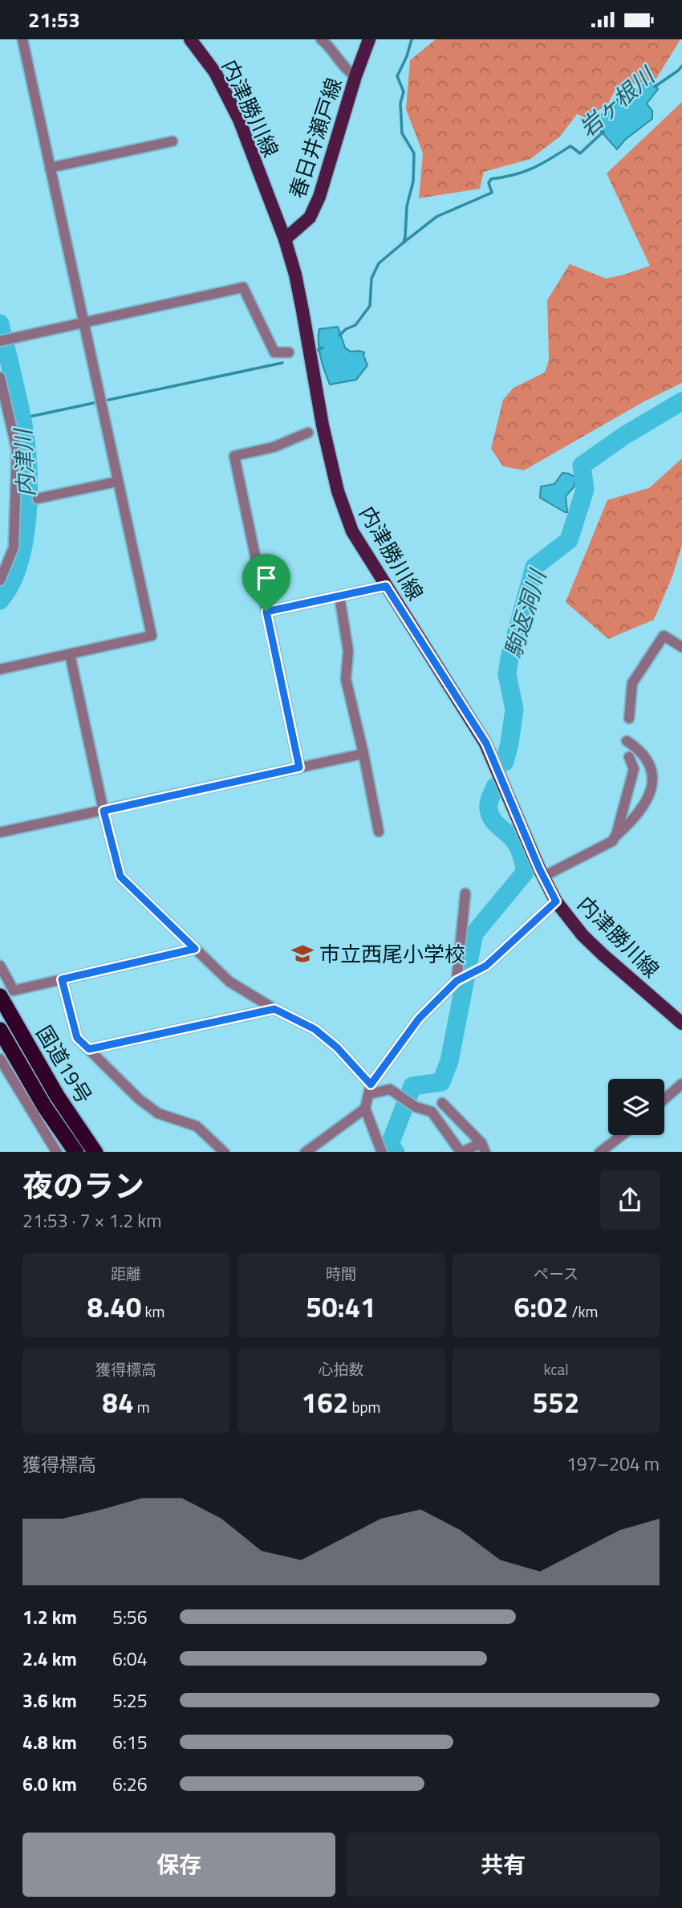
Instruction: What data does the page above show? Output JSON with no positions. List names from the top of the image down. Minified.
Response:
{"streets":{"highway":["国道19号"],"main road":["内津勝川線","春日井瀬戸線"]},"crossings":[["内津勝川線","春日井瀬戸線"]],"water":["岩ヶ根川","内津川","駒返洞川"],"places":{"school or university":["市立西尾小学校"]},"page":{"status":"21:53","heading":["夜のラン","21:53 · 7 × 1.2 km"],"stats":[["距離","8.40 km"],["時間","50:41"],["ペース","6:02 /km"],["獲得標高","84 m"],["心拍数","162 bpm"],["kcal","552"]],"chart":["獲得標高","197–204 m"],"list":[{"name":"1.2 km","note":"5:56"},{"name":"2.4 km","note":"6:04"},{"name":"3.6 km","note":"5:25"},{"name":"4.8 km","note":"6:15"},{"name":"6.0 km","note":"6:26"}],"buttons":["保存","共有"]}}
